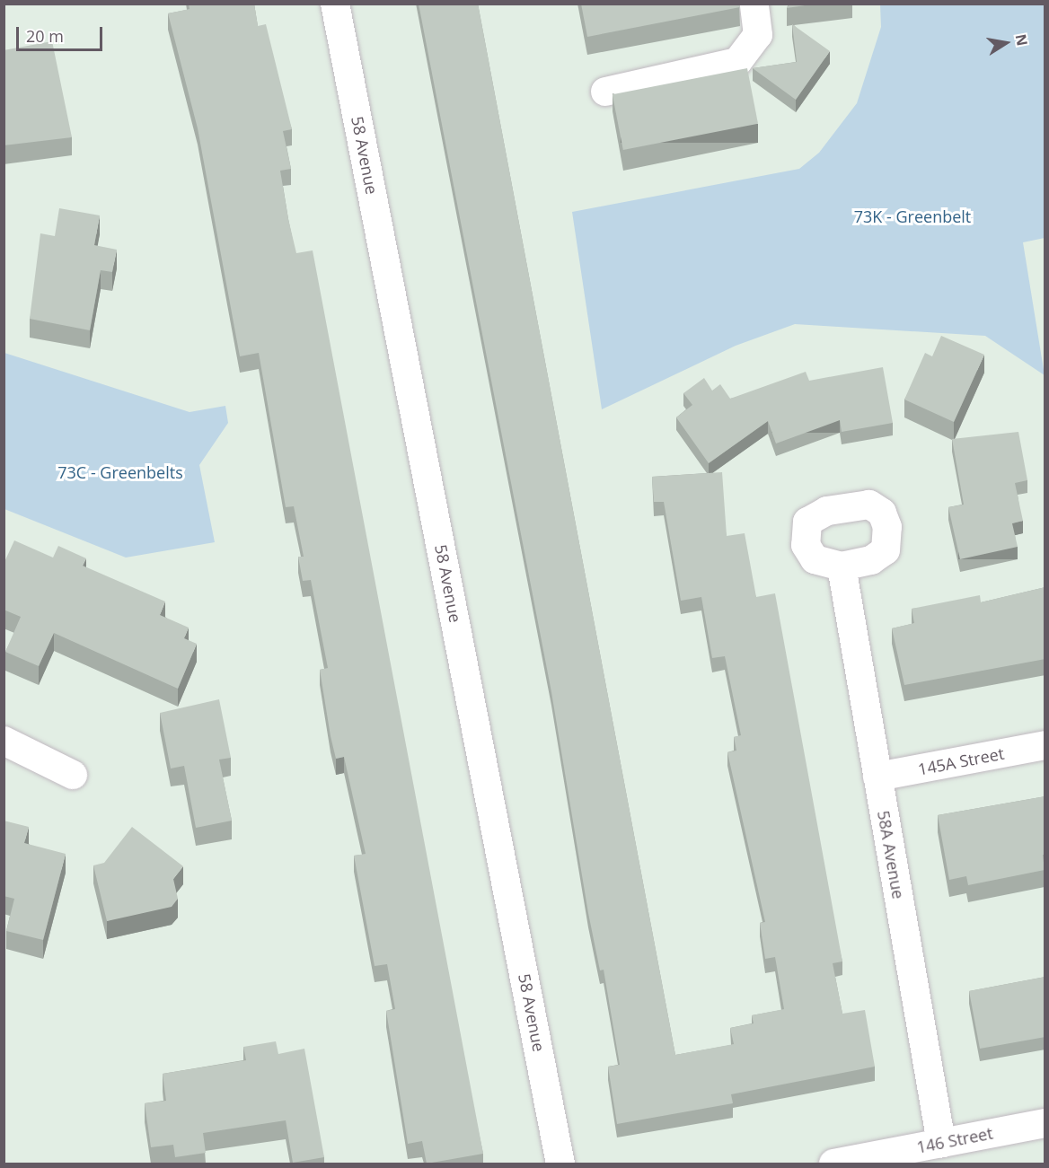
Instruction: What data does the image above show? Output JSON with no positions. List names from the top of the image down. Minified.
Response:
{"streets":{"street":["58 Avenue","145A Street","58A Avenue","146 Street"]},"crossings":[["145A Street","58A Avenue"],["58A Avenue","146 Street"]],"parks":["73K - Greenbelt","73C - Greenbelts"],"scale_bar":"20 m","north":"right"}
